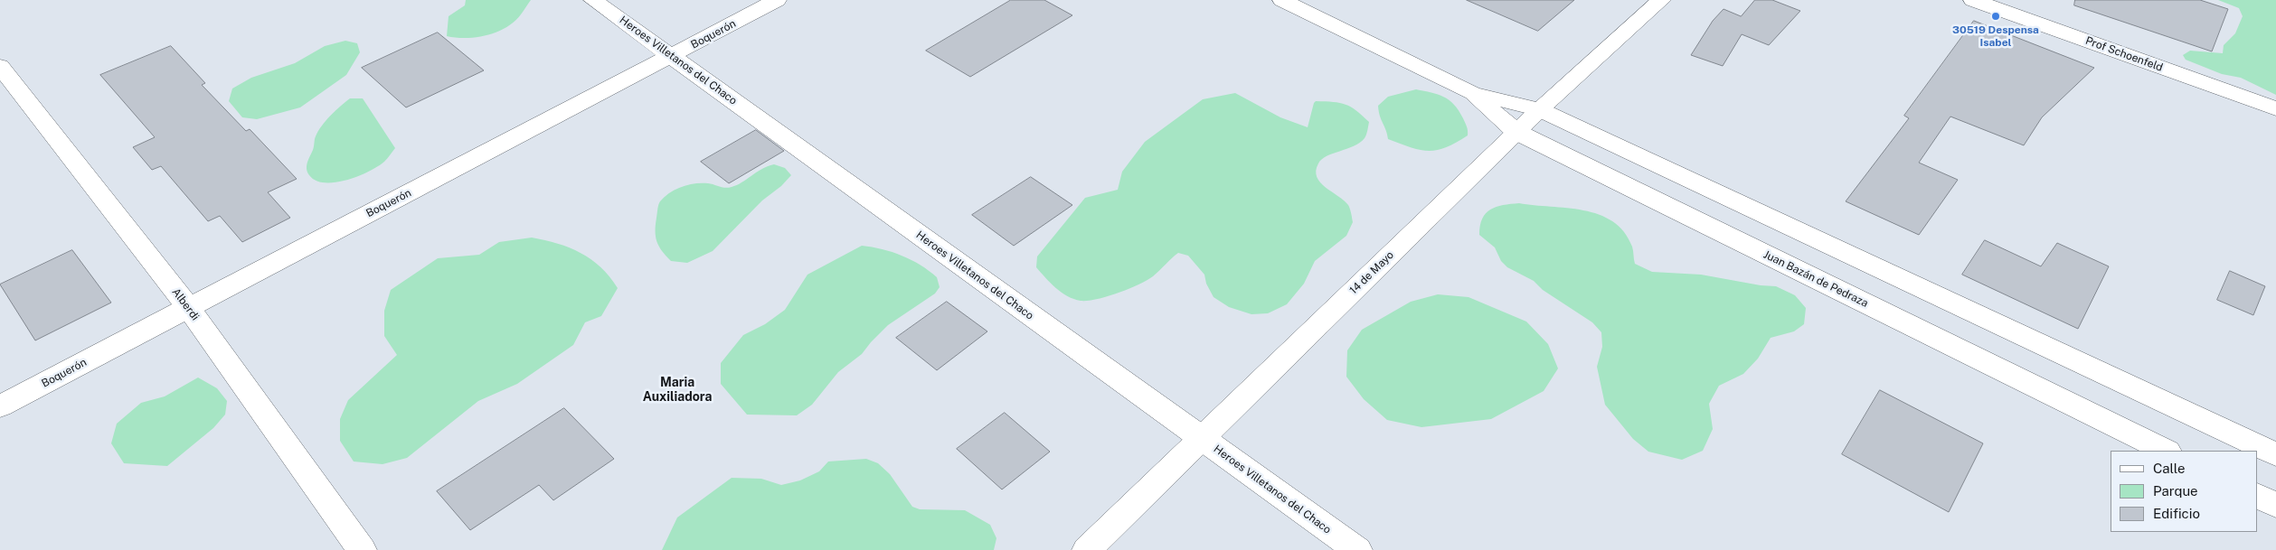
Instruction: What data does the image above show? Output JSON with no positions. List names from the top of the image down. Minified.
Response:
{"streets":{"street":["Boquerón","Prof Schoenfeld","Heroes Villetanos del Chaco","14 de Mayo","Juan Bazán de Pedraza","Alberdi"]},"crossings":[["Boquerón","Heroes Villetanos del Chaco"],["Boquerón","Alberdi"],["Heroes Villetanos del Chaco","14 de Mayo"],["14 de Mayo","Juan Bazán de Pedraza"]],"districts":["Maria Auxiliadora"],"places":["30519 Despensa Isabel"],"legend":["Calle","Parque","Edificio"]}
